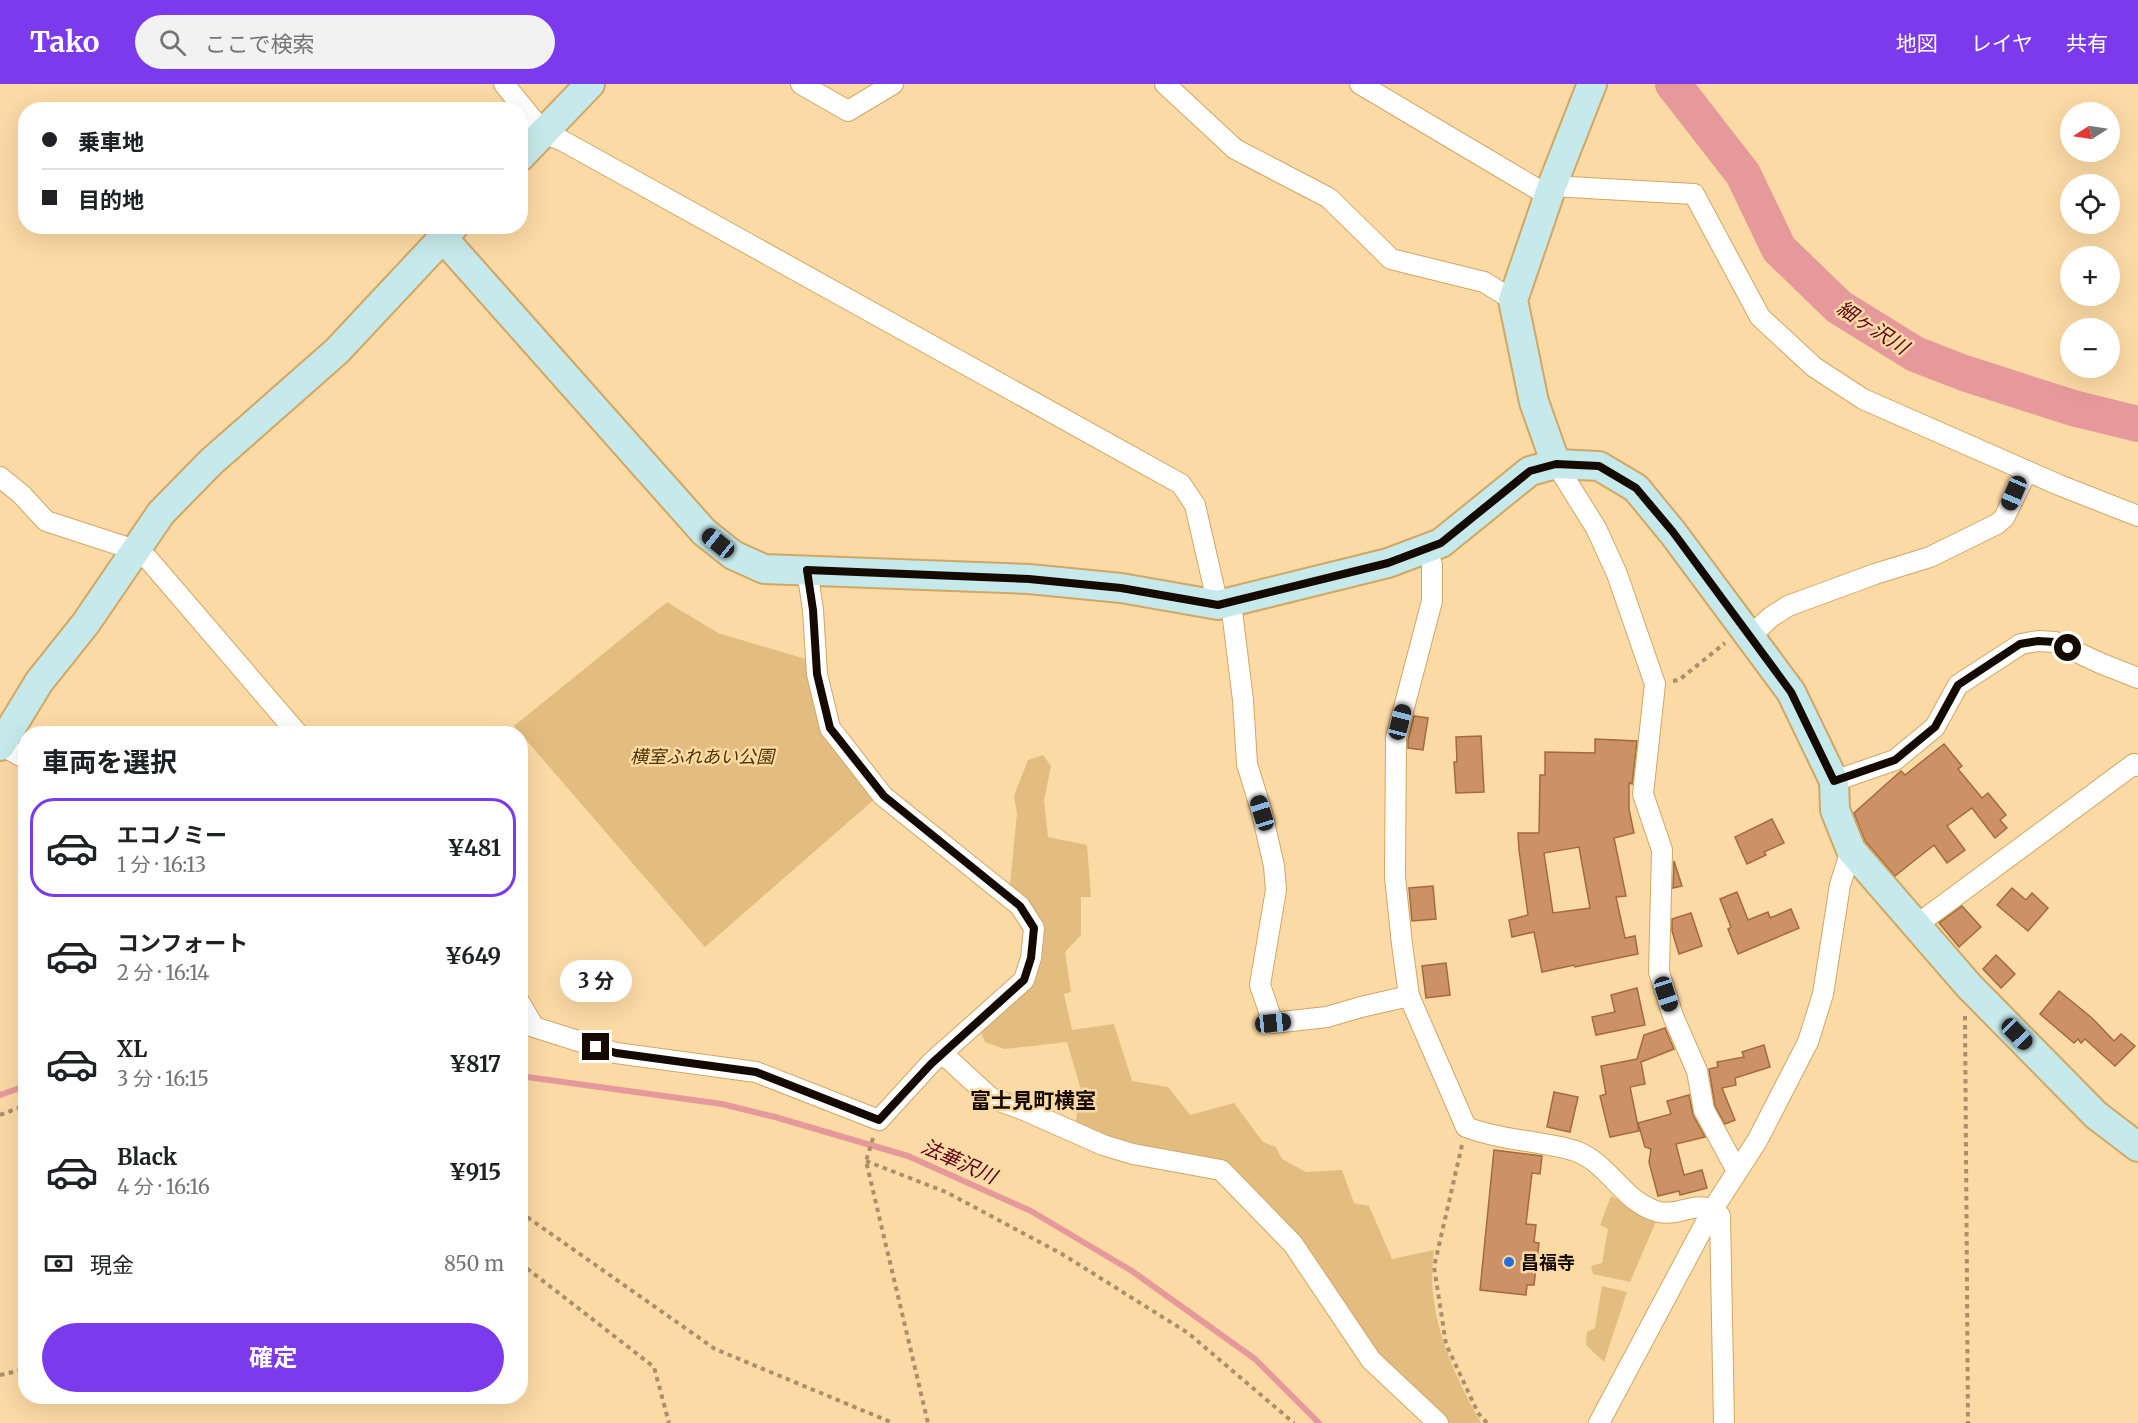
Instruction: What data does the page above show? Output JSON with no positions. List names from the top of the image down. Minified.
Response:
{"districts":["富士見町横室"],"water":["細ヶ沢川","法華沢川"],"parks":["横室ふれあい公園"],"places":["昌福寺"],"north":"left","page":{"header":"Tako","search":"ここで検索","nav":["地図","レイヤ","共有"],"map_buttons":["+","−"],"banner":["乗車地","目的地"],"heading":"車両を選択","list":[{"name":"エコノミー","note":"1 分 · 16:13","value":"¥481"},{"name":"コンフォート","note":"2 分 · 16:14","value":"¥649"},{"name":"XL","note":"3 分 · 16:15","value":"¥817"},{"name":"Black","note":"4 分 · 16:16","value":"¥915"}],"bubble":"3 分","pay":["現金","850 m"],"buttons":"確定"}}
